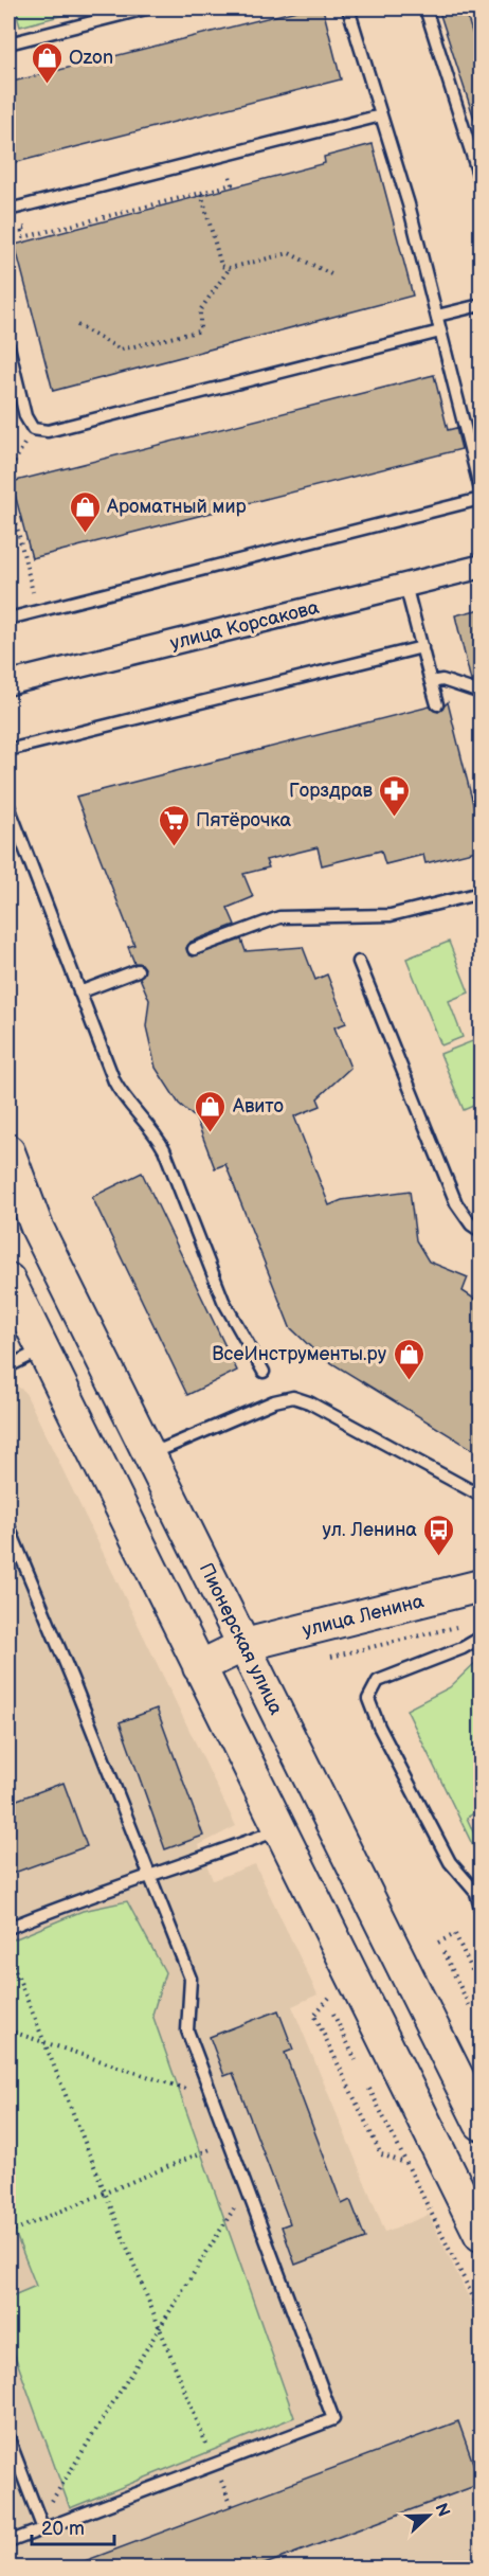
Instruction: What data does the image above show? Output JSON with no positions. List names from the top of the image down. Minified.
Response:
{"streets":{"main road":["улица Ленина","Пионерская улица"],"street":["улица Корсакова"]},"crossings":[["улица Ленина","Пионерская улица"]],"places":{"shop":["Ozon","Ароматный мир","Авито","ВсеИнструменты.ру"],"pharmacy":["Горздрав"],"supermarket":["Пятёрочка"],"bus stop":["ул. Ленина"]},"scale_bar":"20 m","north":"right"}
